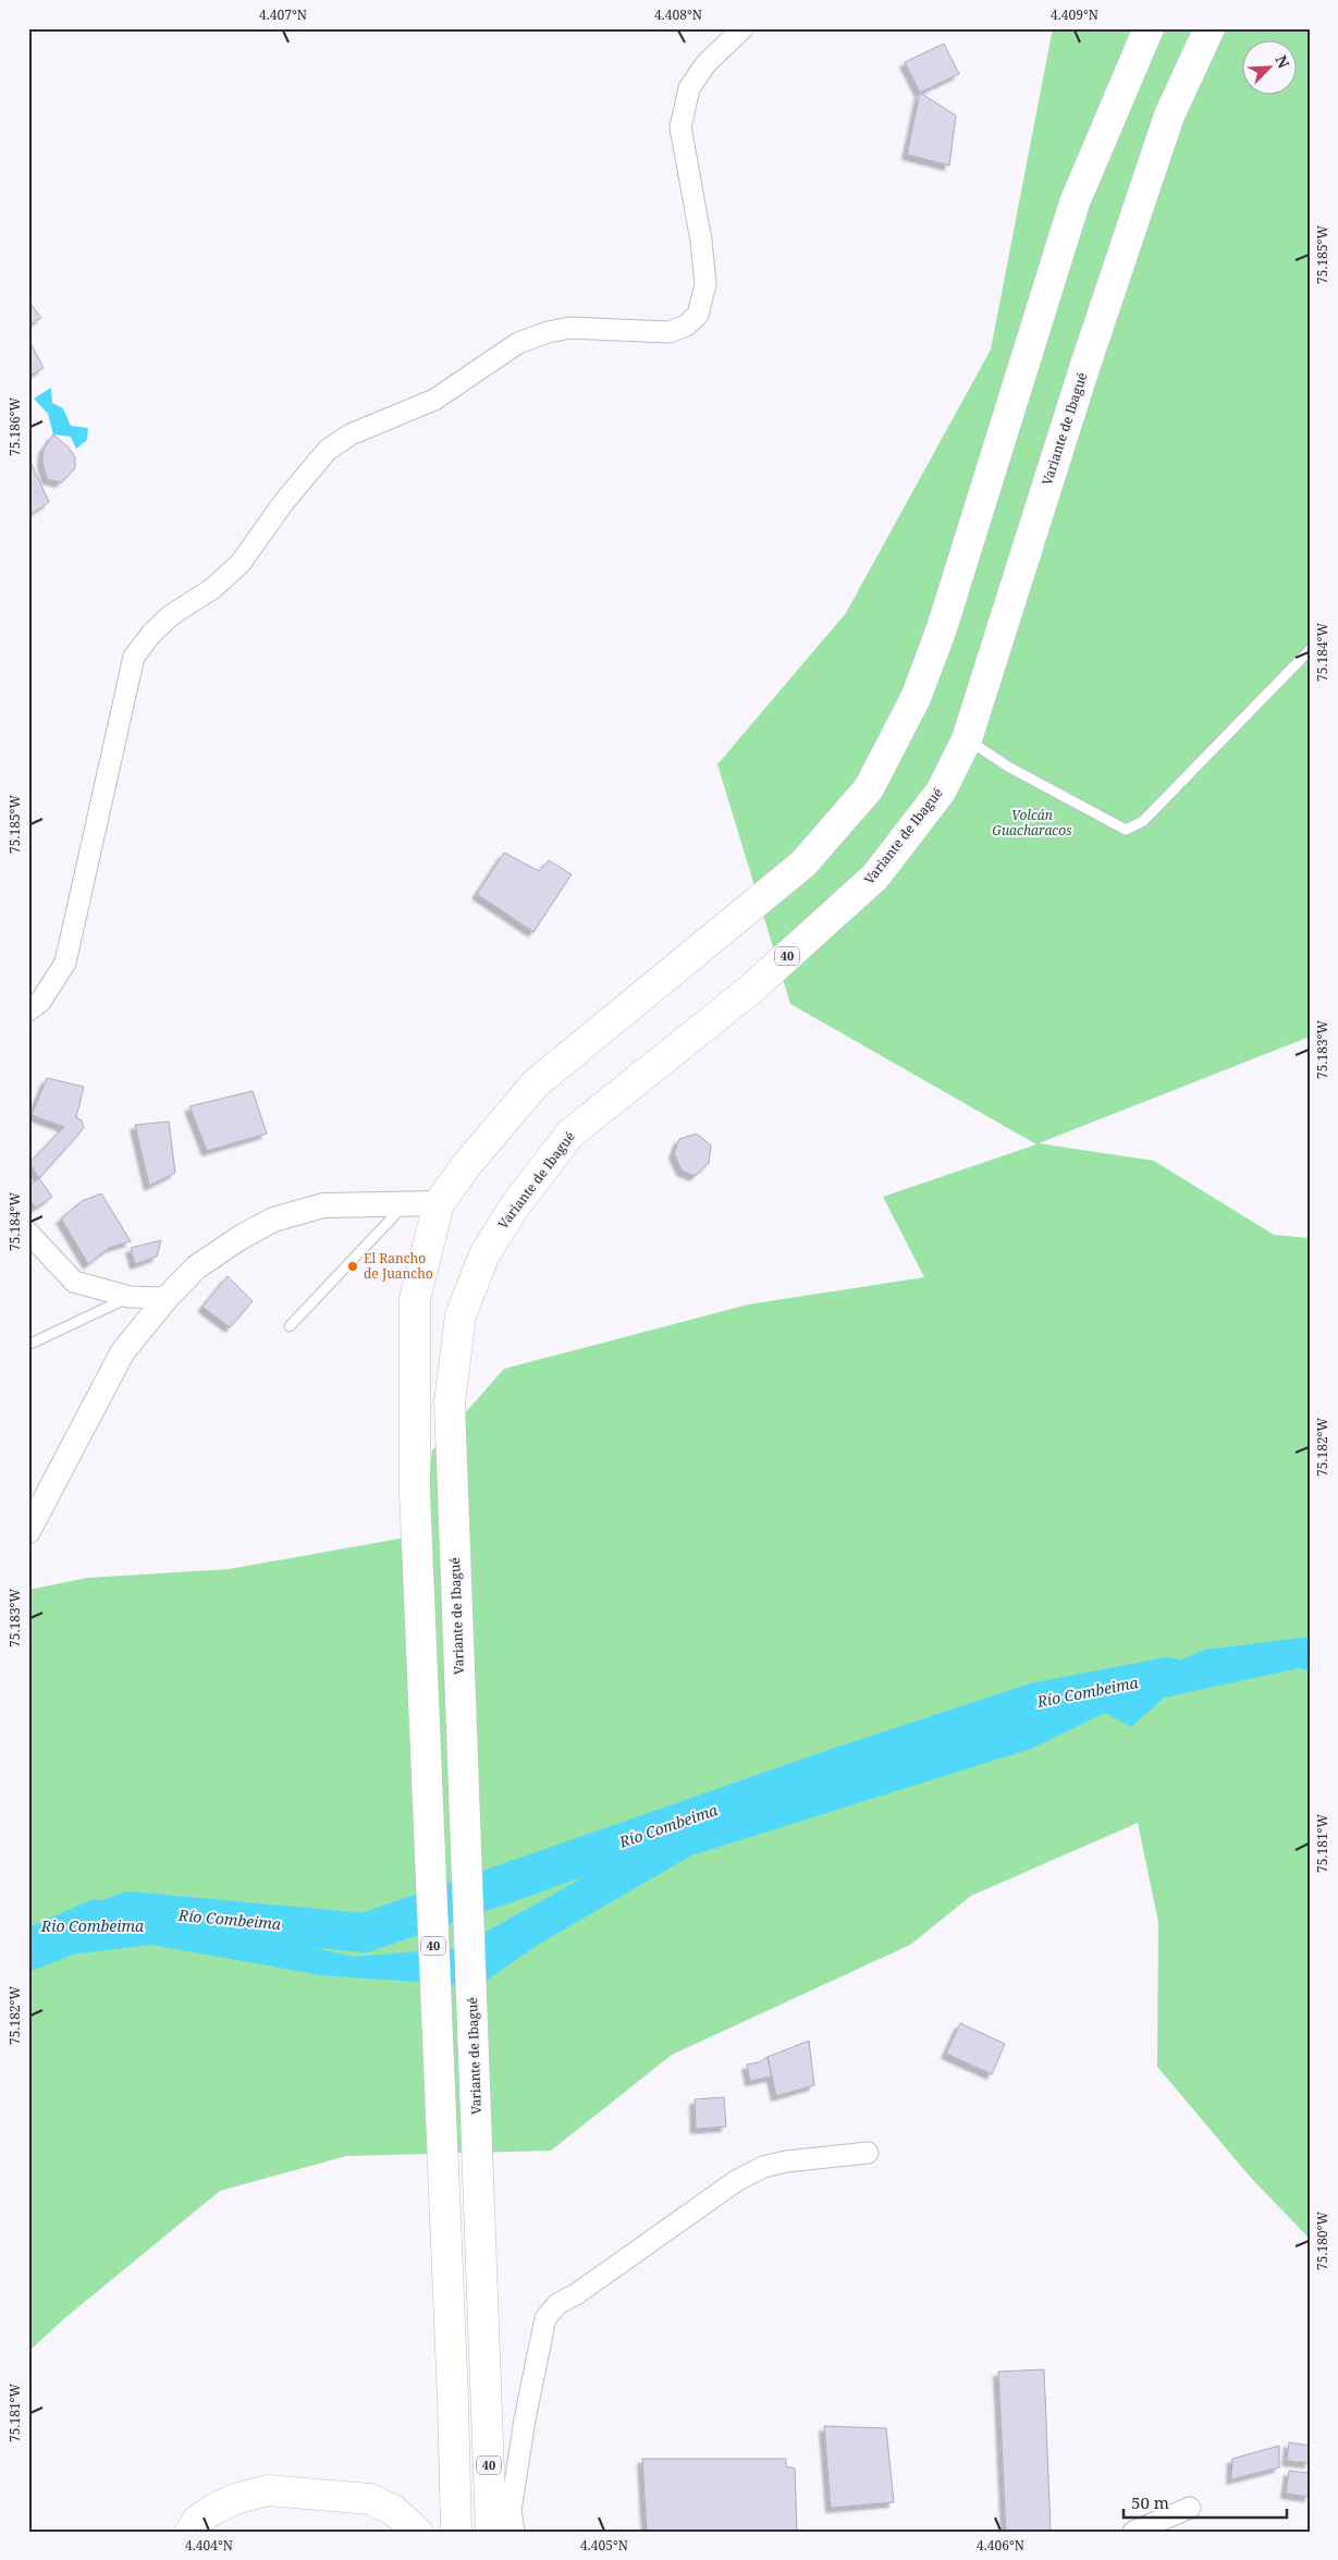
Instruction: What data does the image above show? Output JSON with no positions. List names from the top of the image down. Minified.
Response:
{"streets":{"highway":["Variante de Ibagué","40"]},"water":["Río Combeima","Rio Combeima"],"parks":["Volcán Guacharacos"],"places":["El Rancho de Juancho"],"scale_bar":"50 m","north":"top right","coordinates":["4.407°N","4.408°N","4.409°N","75.185°W","75.186°W","75.184°W","75.183°W","75.182°W","75.181°W","75.180°W","4.404°N","4.405°N","4.406°N"]}
